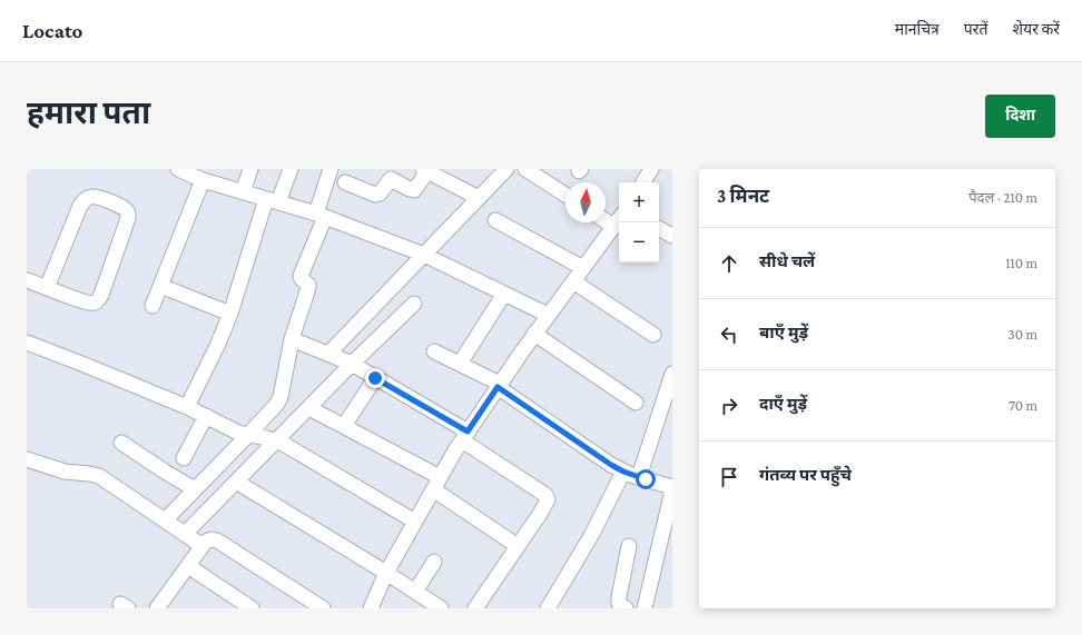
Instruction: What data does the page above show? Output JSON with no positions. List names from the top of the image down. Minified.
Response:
{"north":"top","page":{"header":"Locato","nav":["मानचित्र","परतें","शेयर करें"],"buttons":"दिशा","title":"हमारा पता","heading":["3 मिनट","पैदल · 210 m"],"map_buttons":["+","−"],"list":[["सीधे चलें","110 m"],["बाएँ मुड़ें","30 m"],["दाएँ मुड़ें","70 m"],"गंतव्य पर पहुँचे"]}}
